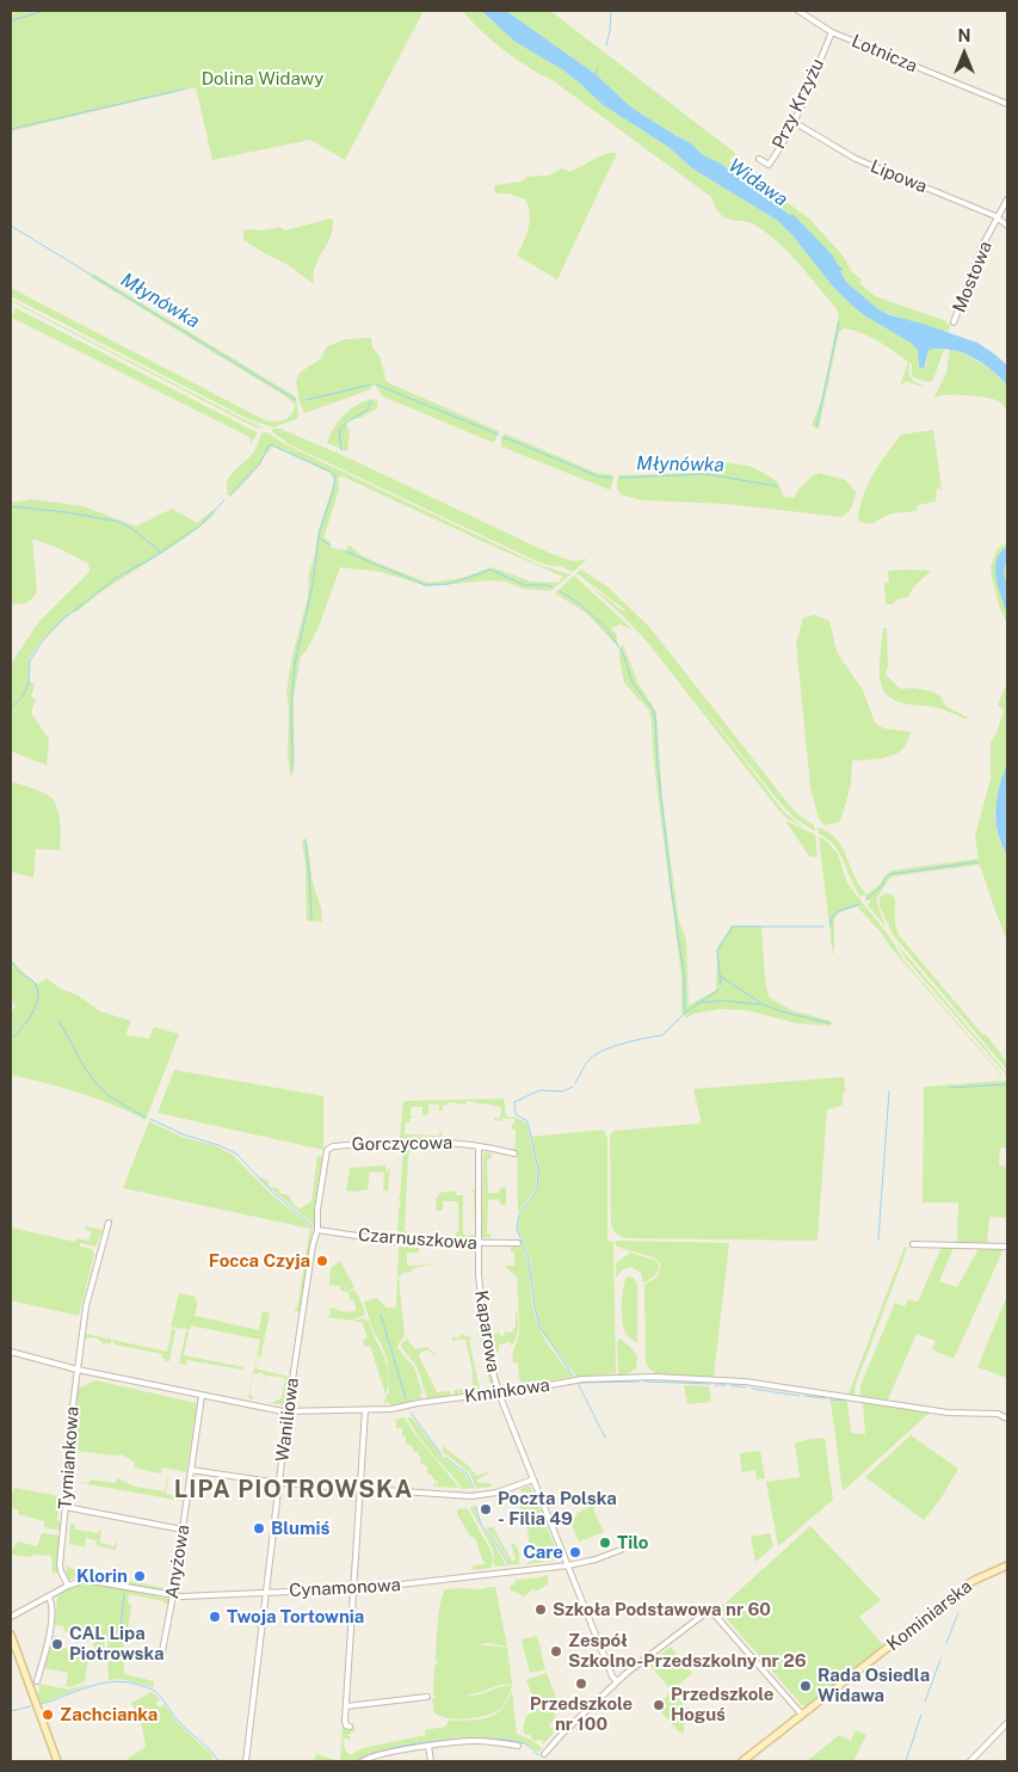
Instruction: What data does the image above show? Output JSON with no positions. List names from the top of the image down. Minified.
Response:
{"streets":{"street":["Lotnicza","Przy Krzyżu","Lipowa","Mostowa","Gorczycowa","Czarnuszkowa","Kaparowa","Kminkowa","Waniliowa","Tymiankowa","Anyżowa","Cynamonowa","Kominiarska"]},"crossings":[["Lotnicza","Przy Krzyżu"],["Przy Krzyżu","Lipowa"],["Lipowa","Mostowa"],["Gorczycowa","Kaparowa"],["Gorczycowa","Waniliowa"],["Czarnuszkowa","Kaparowa"],["Czarnuszkowa","Waniliowa"],["Kaparowa","Kminkowa"],["Kaparowa","Cynamonowa"],["Kminkowa","Waniliowa"],["Kminkowa","Tymiankowa"],["Kminkowa","Anyżowa"],["Waniliowa","Cynamonowa"],["Tymiankowa","Cynamonowa"],["Anyżowa","Cynamonowa"]],"districts":["LIPA PIOTROWSKA"],"water":["Widawa","Młynówka"],"parks":["Dolina Widawy"],"places":["Focca Czyja","Poczta Polska - Filia 49","Blumiś","Tilo","Care","Klorin","Szkoła Podstawowa nr 60","Twoja Tortownia","CAL Lipa Piotrowska","Zespół Szkolno-Przedszkolny nr 26","Przedszkole nr 100","Rada Osiedla Widawa","Przedszkole Hoguś","Zachcianka"],"north":"top"}
